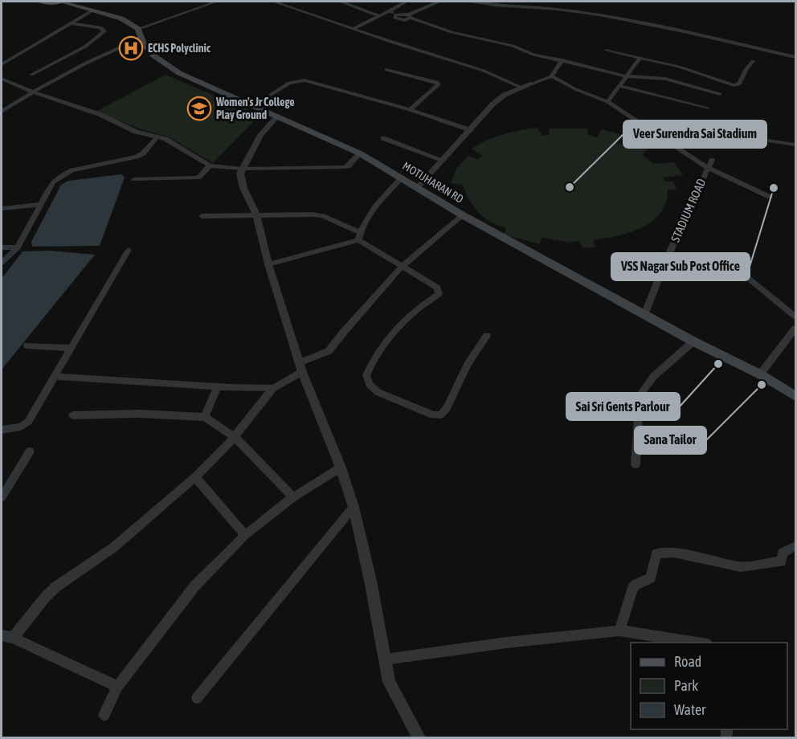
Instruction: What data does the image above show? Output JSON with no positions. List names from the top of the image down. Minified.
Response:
{"streets":{"main road":["MOTIJHARAN RD"],"street":["STADIUM ROAD"]},"crossings":[["MOTIJHARAN RD","STADIUM ROAD"]],"places":{"hospital":["ECHS Polyclinic"],"school or university":["Women's Jr College Play Ground"],"other":["Veer Surendra Sai Stadium","VSS Nagar Sub Post Office","Sai Sri Gents Parlour","Sana Tailor"]},"legend":["Road","Park","Water"]}
